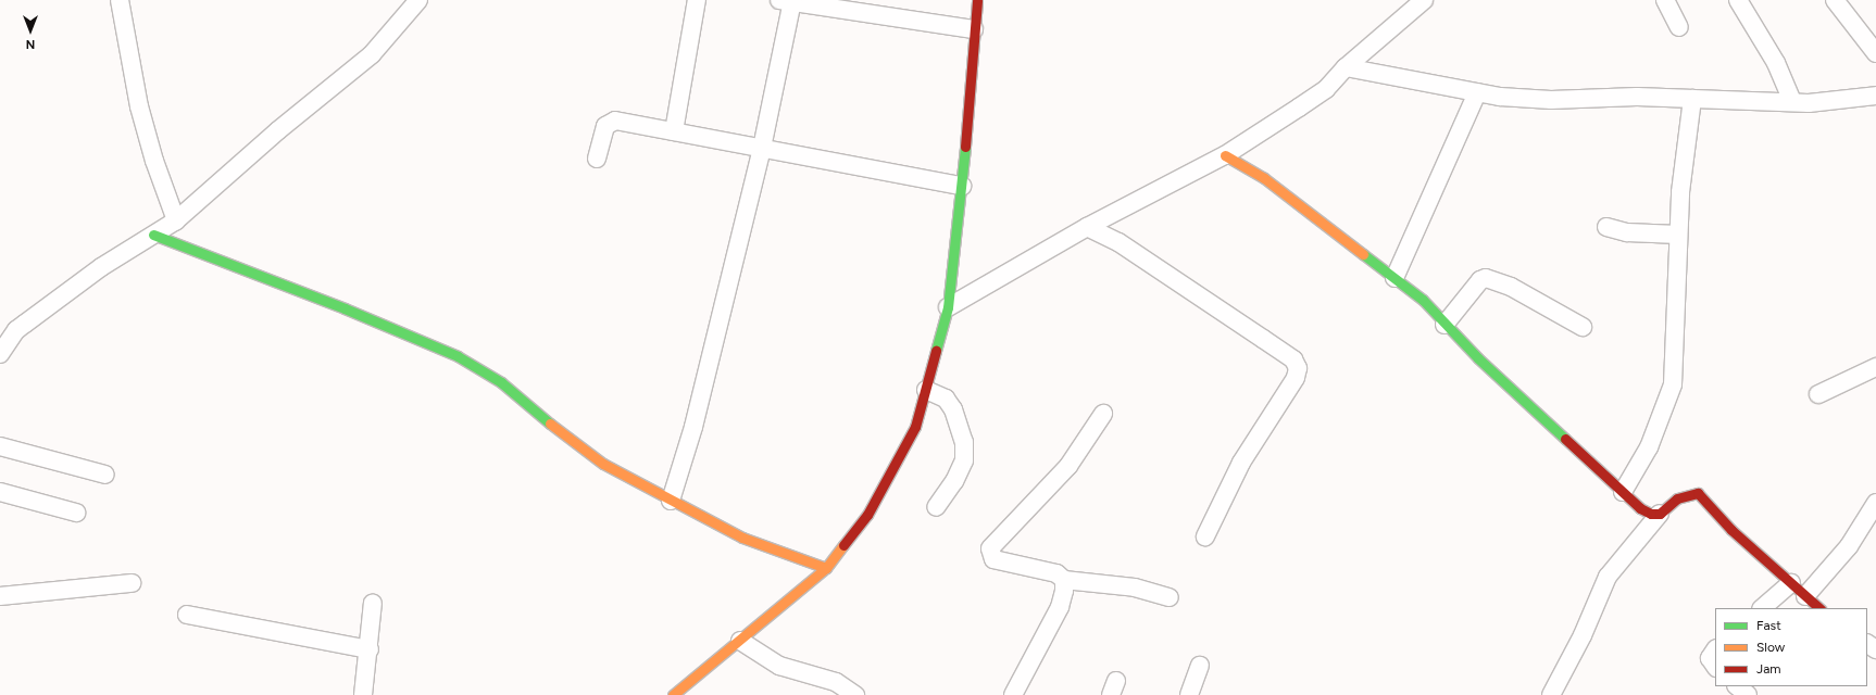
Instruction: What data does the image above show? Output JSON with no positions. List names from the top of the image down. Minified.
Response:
{"legend":["Fast","Slow","Jam"],"north":"bottom"}
